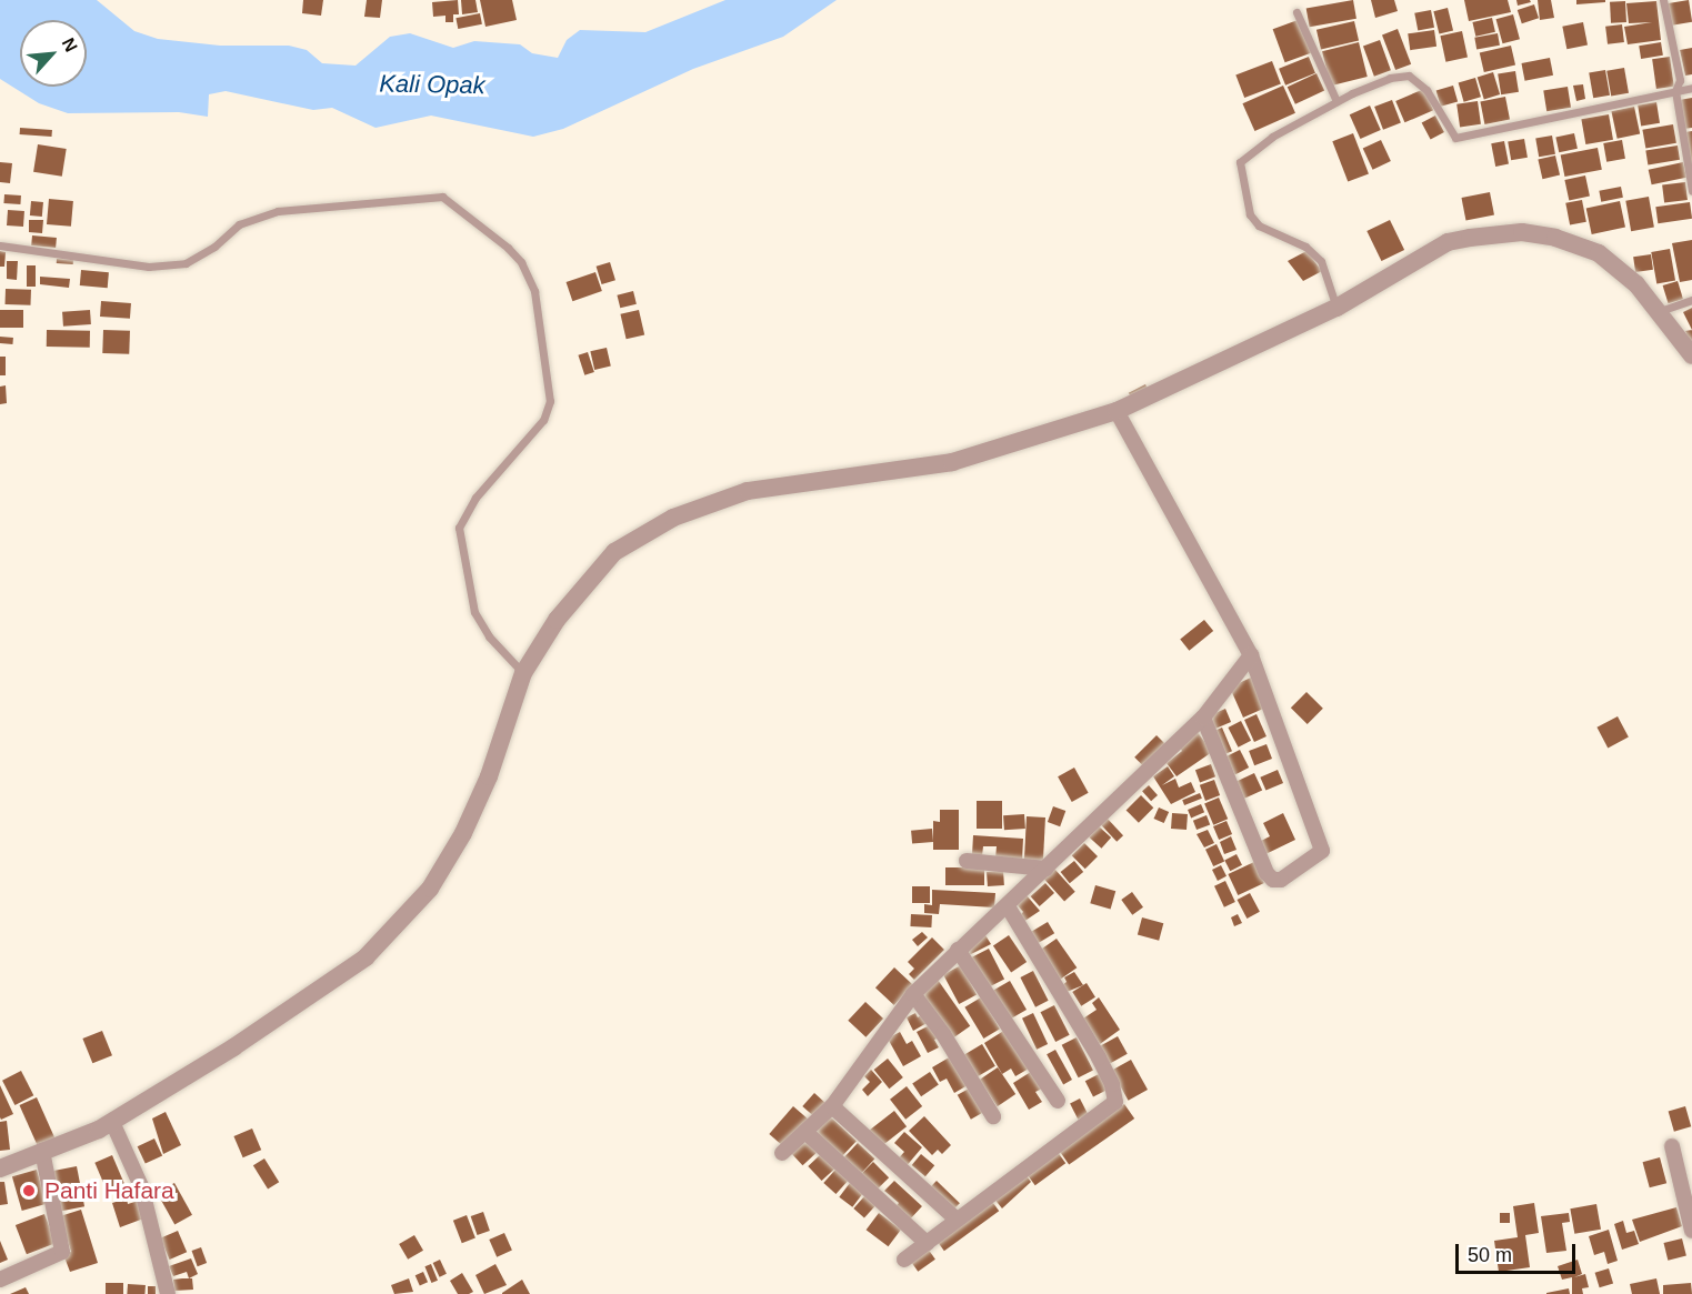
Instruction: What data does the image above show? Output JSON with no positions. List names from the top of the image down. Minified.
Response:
{"water":["Kali Opak"],"places":["Panti Hafara"],"scale_bar":"50 m","north":"top right"}
